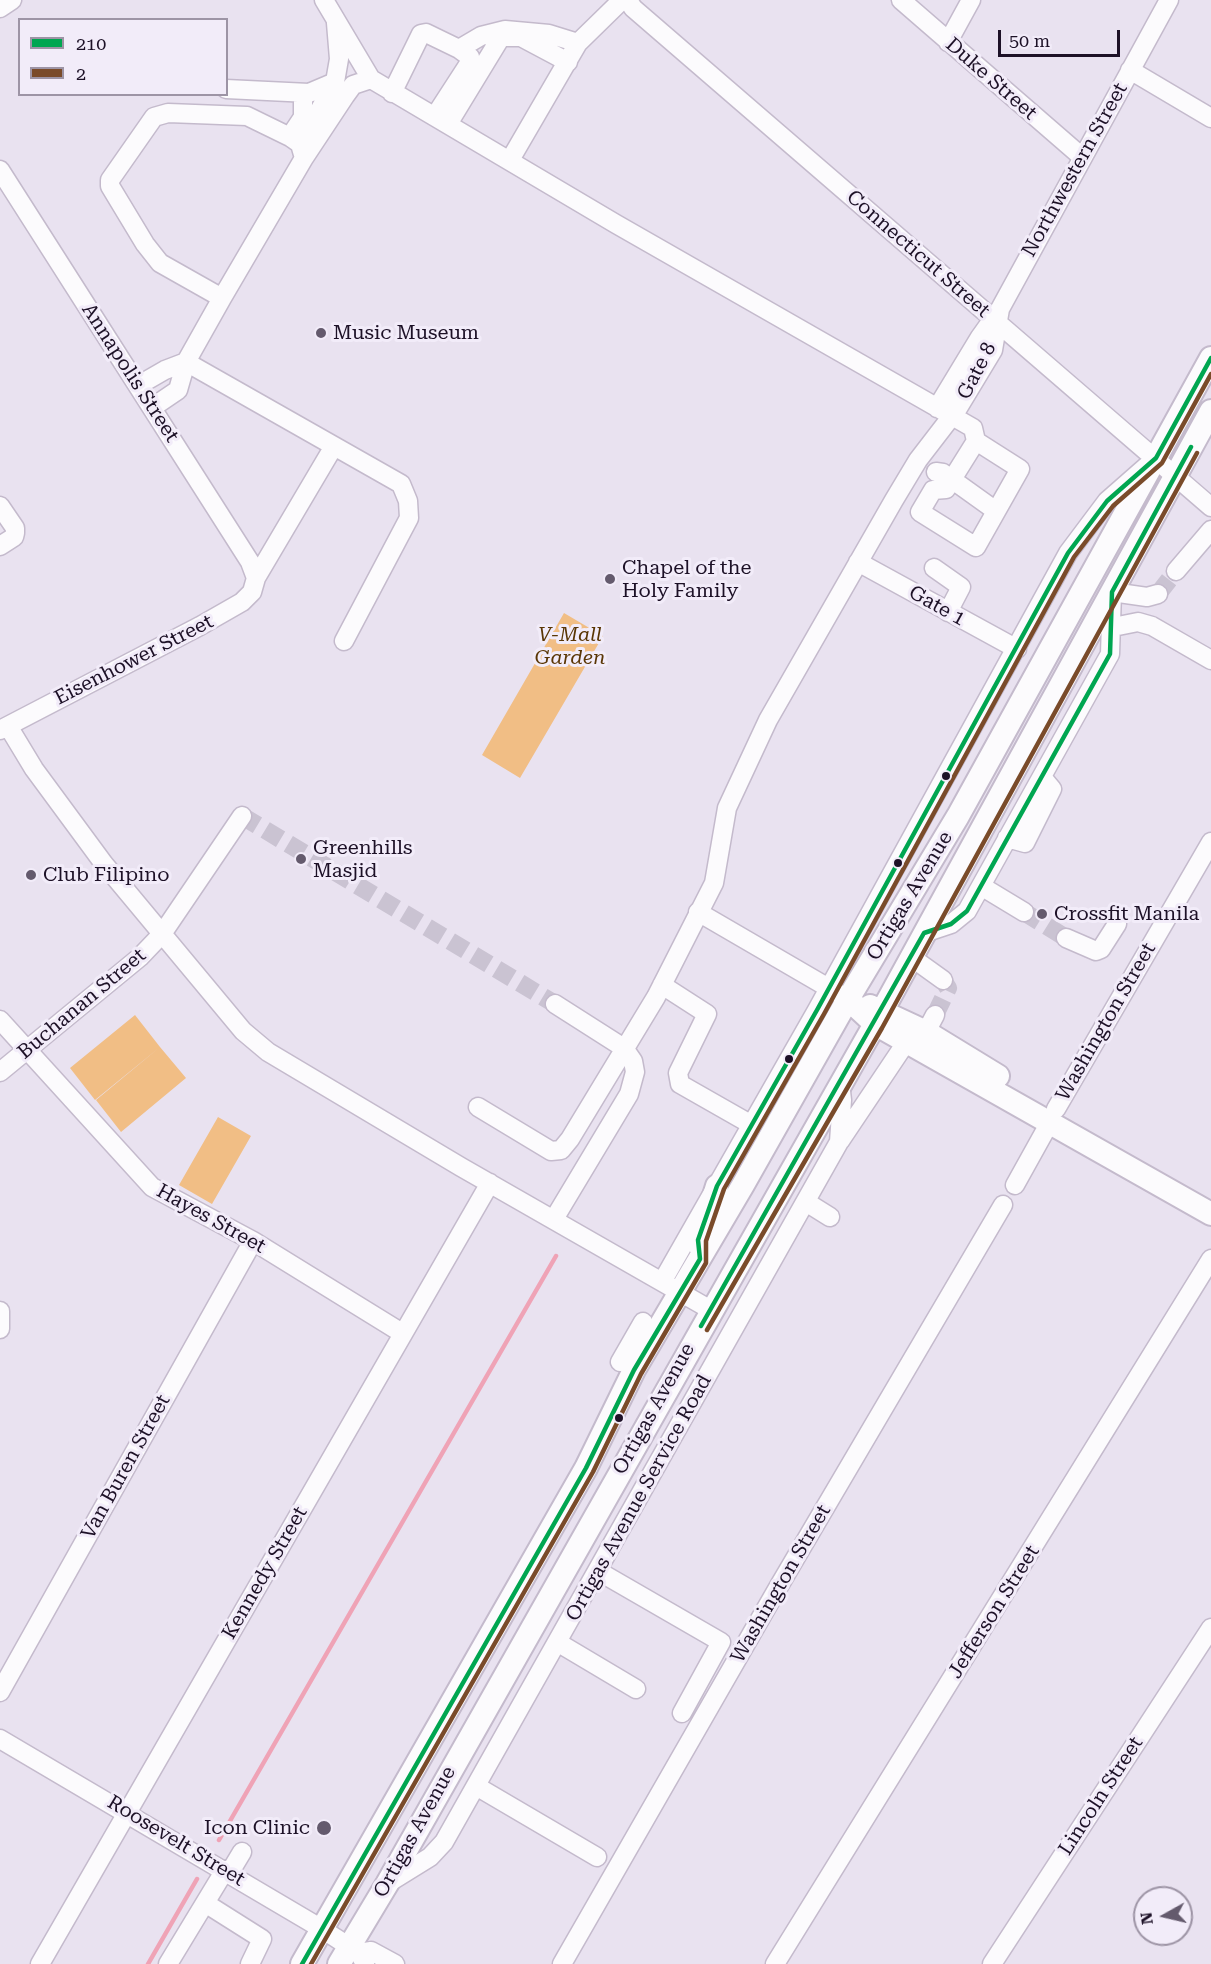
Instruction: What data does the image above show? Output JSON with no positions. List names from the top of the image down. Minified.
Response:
{"streets":{"main road":["Ortigas Avenue"],"street":["Duke Street","Northwestern Street","Connecticut Street","Gate 8","Annapolis Street","Gate 1","Eisenhower Street","Buchanan Street","Washington Street","Hayes Street","Van Buren Street","Ortigas Avenue Service Road","Kennedy Street","Jefferson Street","Lincoln Street","Roosevelt Street"]},"crossings":[["Duke Street","Northwestern Street"],["Northwestern Street","Connecticut Street"],["Northwestern Street","Gate 8"],["Connecticut Street","Gate 8"],["Connecticut Street","Ortigas Avenue"],["Gate 8","Gate 1"],["Annapolis Street","Eisenhower Street"],["Ortigas Avenue","Ortigas Avenue Service Road"],["Ortigas Avenue","Roosevelt Street"],["Buchanan Street","Hayes Street"],["Hayes Street","Van Buren Street"],["Hayes Street","Kennedy Street"],["Kennedy Street","Roosevelt Street"]],"parks":["V-Mall Garden"],"places":["Music Museum","Chapel of the Holy Family","Greenhills Masjid","Club Filipino","Crossfit Manila","Icon Clinic"],"lines":["transit line 210","transit line 2"],"legend":["210","2"],"scale_bar":"50 m","north":"left"}
